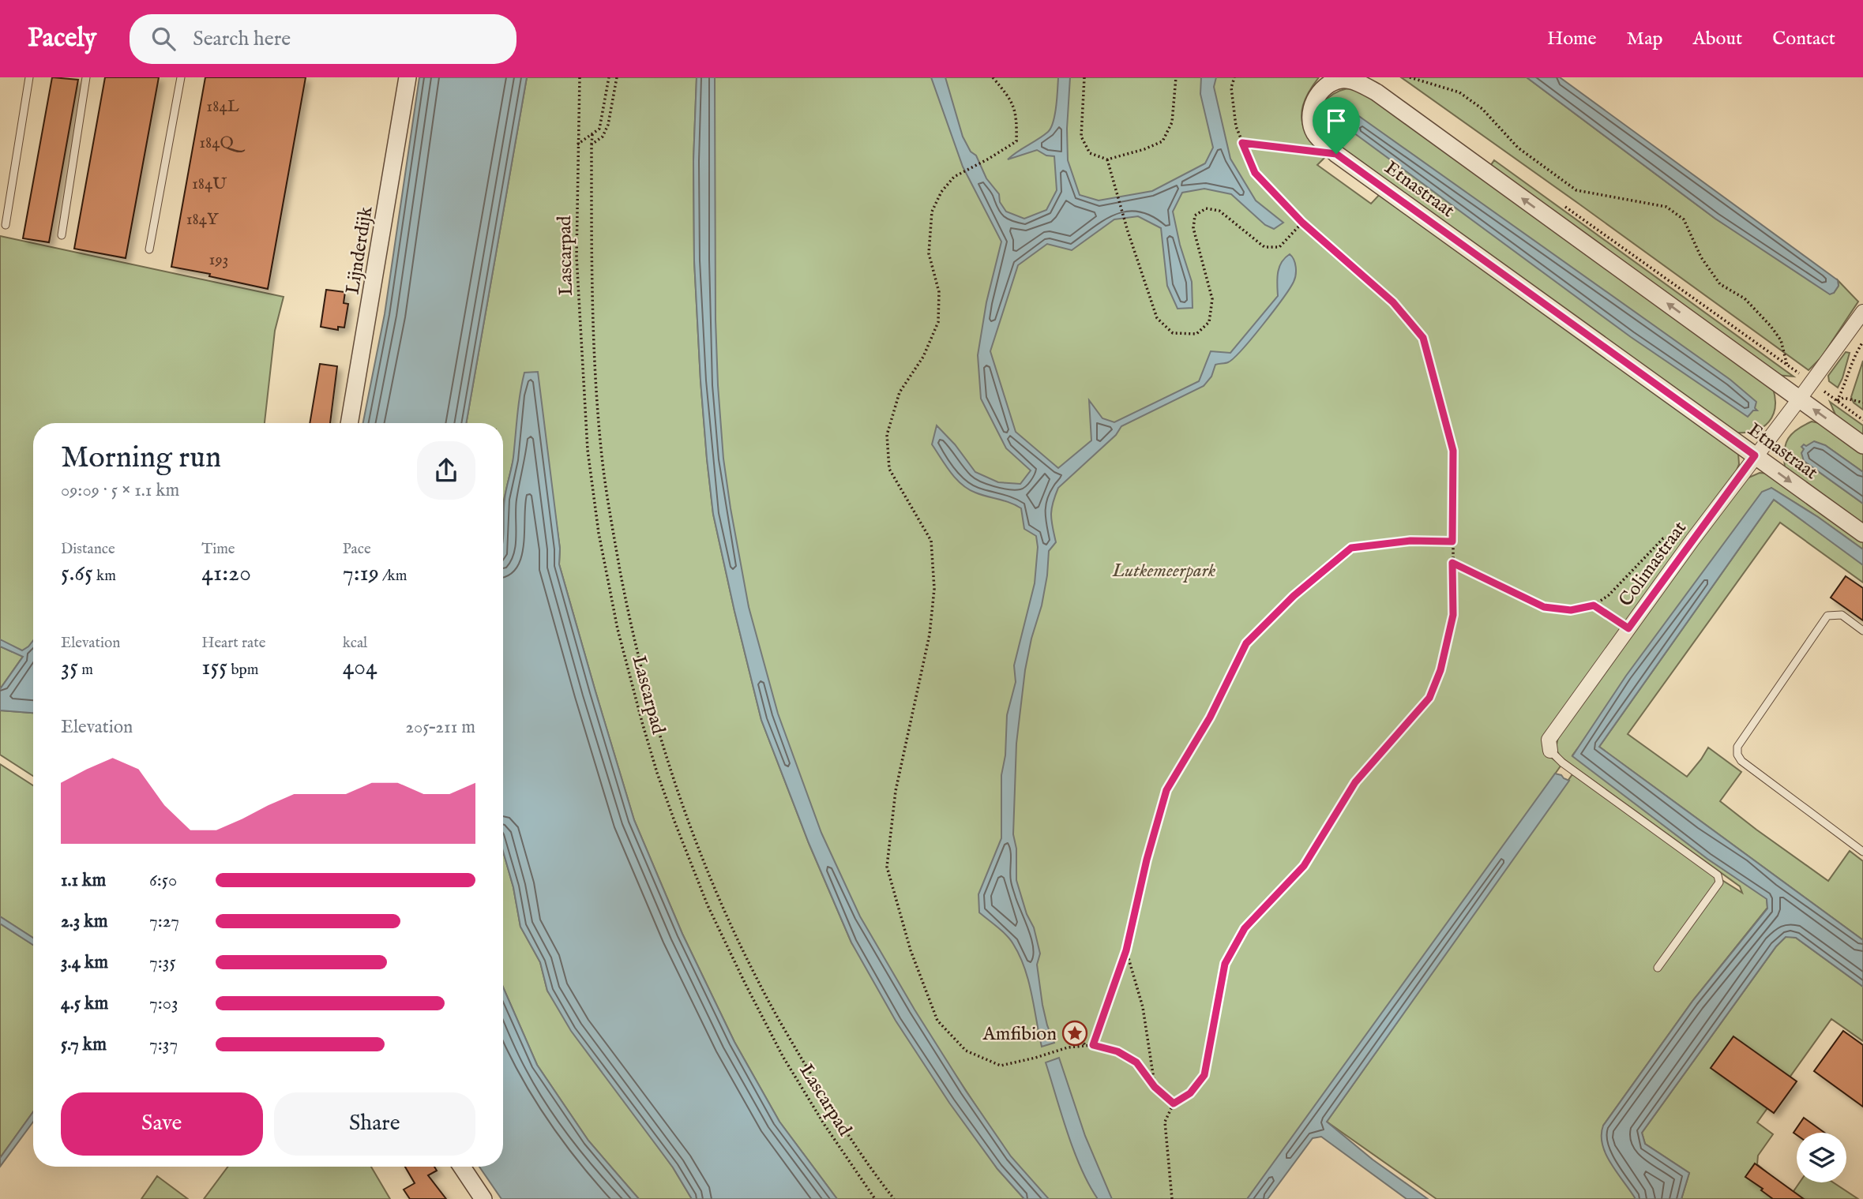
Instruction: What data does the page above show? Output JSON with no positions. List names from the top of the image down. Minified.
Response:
{"streets":{"street":["Etnastraat","Lijnderdijk","Colimastraat"],"path":["Lascarpad"]},"crossings":[["Etnastraat","Colimastraat"]],"parks":["Lutkemeerpark"],"places":{"place":["Amfibion"]},"house_numbers":["184L","184Q","184U","184Y","193"],"page":{"header":"Pacely","search":"Search here","nav":["Home","Map","About","Contact"],"heading":["Morning run","09:09 · 5 × 1.1 km"],"stats":[["Distance","5.65 km"],["Time","41:20"],["Pace","7:19 /km"],["Elevation","35 m"],["Heart rate","155 bpm"],["kcal","404"]],"chart":["Elevation","205–211 m"],"list":[{"name":"1.1 km","note":"6:50"},{"name":"2.3 km","note":"7:27"},{"name":"3.4 km","note":"7:35"},{"name":"4.5 km","note":"7:03"},{"name":"5.7 km","note":"7:37"}],"buttons":["Save","Share"]}}
